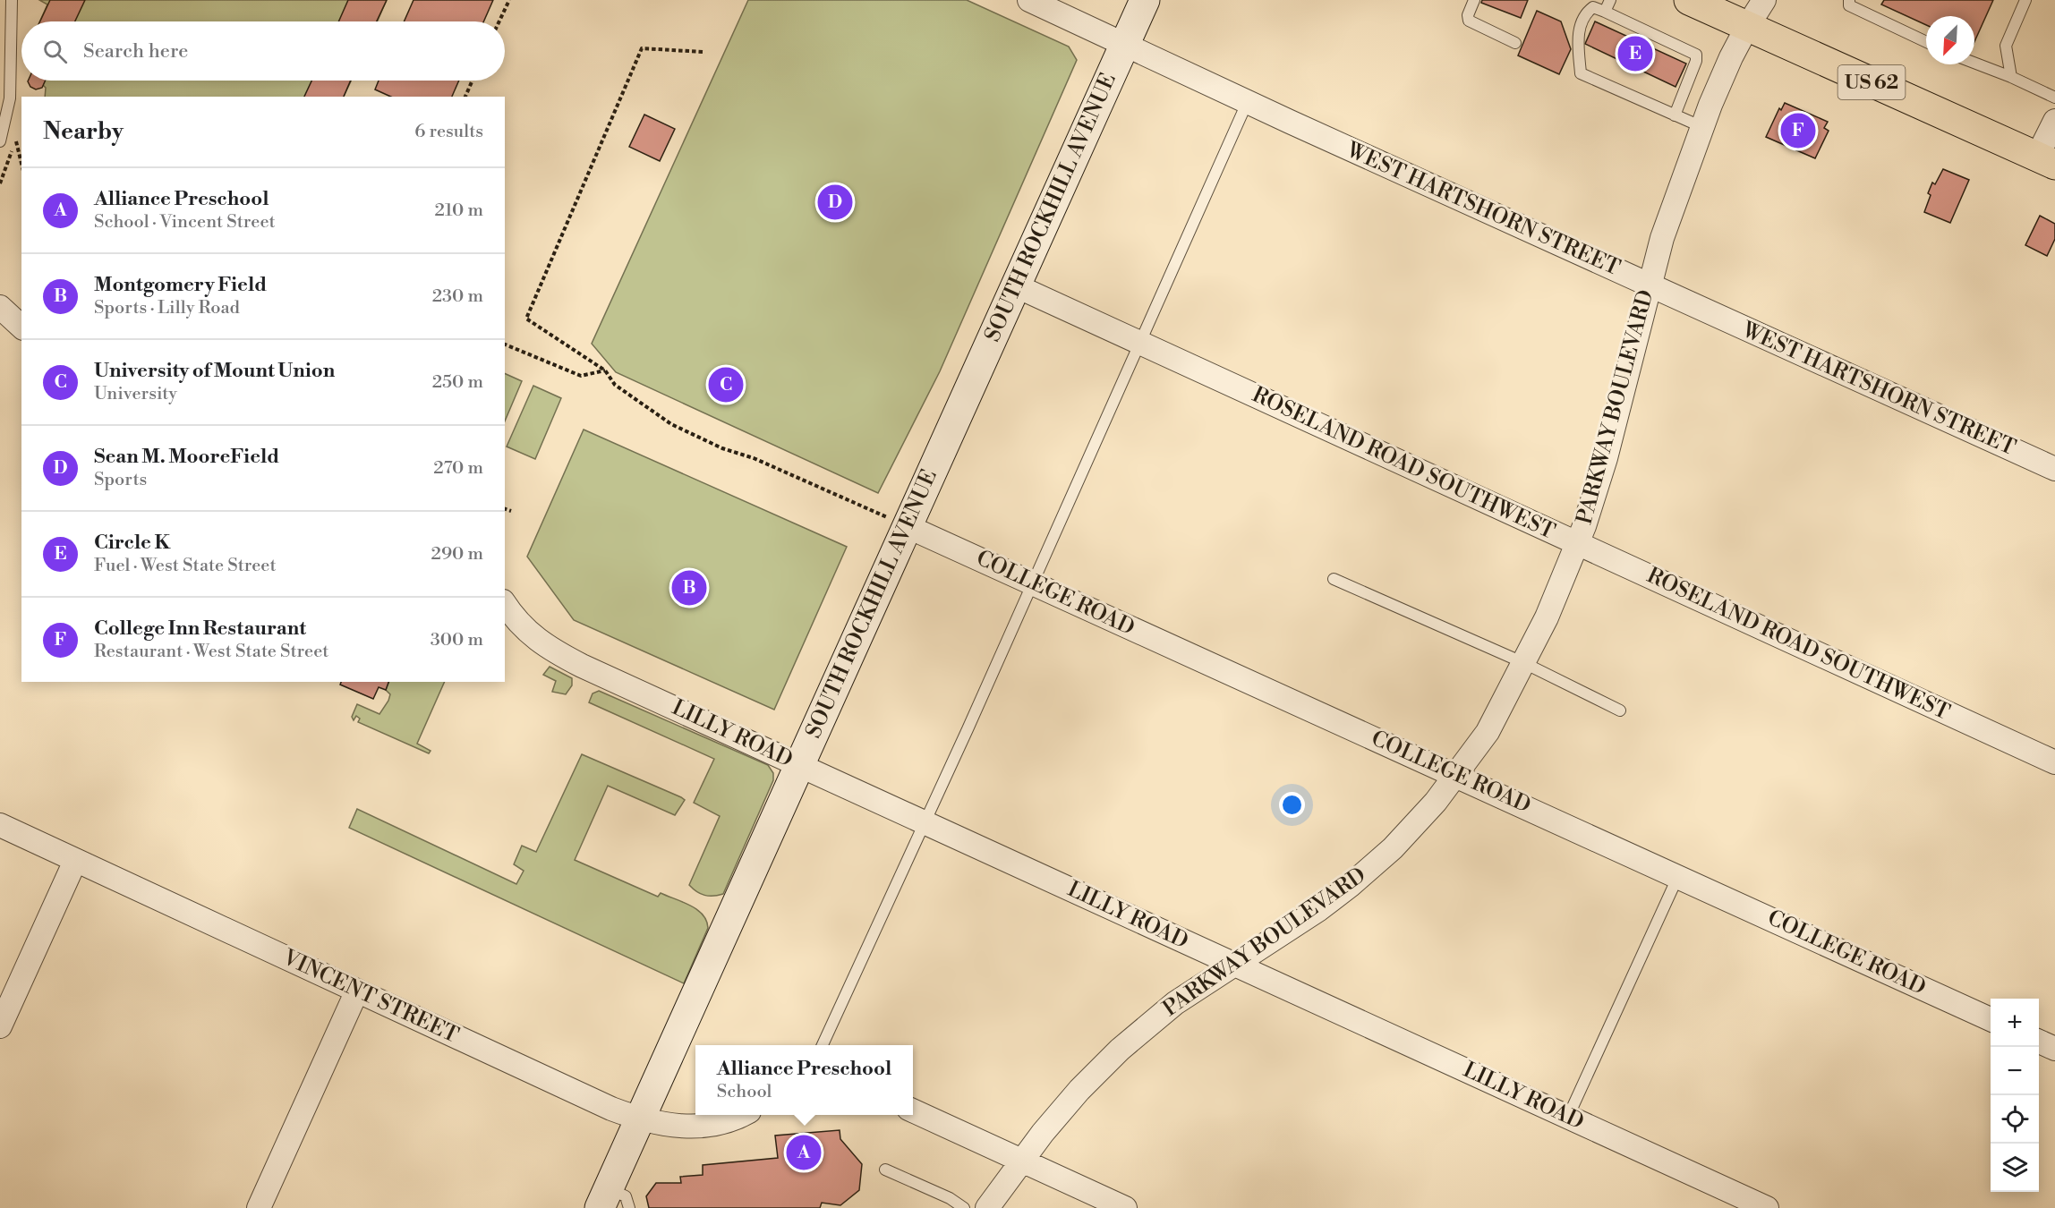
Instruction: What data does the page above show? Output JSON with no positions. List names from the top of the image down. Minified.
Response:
{"streets":{"highway":["US 62"],"street":["SOUTH ROCKHILL AVENUE","WEST HARTSHORN STREET","PARKWAY BOULEVARD","ROSELAND ROAD SOUTHWEST","COLLEGE ROAD","LILLY ROAD","VINCENT STREET"]},"crossings":[["US 62","PARKWAY BOULEVARD"],["SOUTH ROCKHILL AVENUE","WEST HARTSHORN STREET"],["SOUTH ROCKHILL AVENUE","ROSELAND ROAD SOUTHWEST"],["SOUTH ROCKHILL AVENUE","COLLEGE ROAD"],["SOUTH ROCKHILL AVENUE","LILLY ROAD"],["SOUTH ROCKHILL AVENUE","VINCENT STREET"],["WEST HARTSHORN STREET","PARKWAY BOULEVARD"],["PARKWAY BOULEVARD","ROSELAND ROAD SOUTHWEST"],["PARKWAY BOULEVARD","COLLEGE ROAD"],["PARKWAY BOULEVARD","LILLY ROAD"]],"north":"bottom left","page":{"search":"Search here","pins":["E","F","D","C","B","A"],"heading":["Nearby","6 results"],"list":[{"mark":"A","name":"Alliance Preschool","note":"School · Vincent Street","value":"210 m"},{"mark":"B","name":"Montgomery Field","note":"Sports · Lilly Road","value":"230 m"},{"mark":"C","name":"University of Mount Union","note":"University","value":"250 m"},{"mark":"D","name":"Sean M. MooreField","note":"Sports","value":"270 m"},{"mark":"E","name":"Circle K","note":"Fuel · West State Street","value":"290 m"},{"mark":"F","name":"College Inn Restaurant","note":"Restaurant · West State Street","value":"300 m"}],"map_buttons":["+","−"],"popup":["Alliance Preschool","School"]}}
